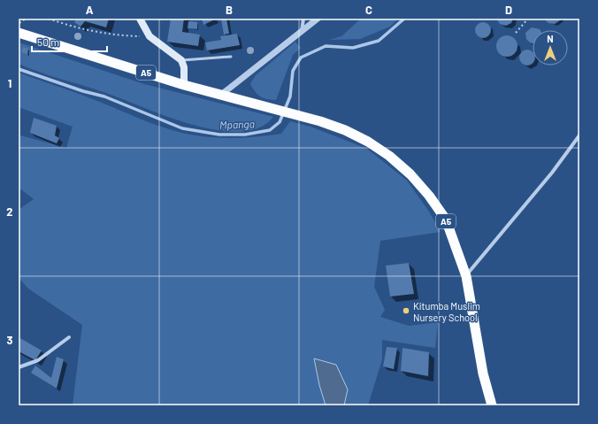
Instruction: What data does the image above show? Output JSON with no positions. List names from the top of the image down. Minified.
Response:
{"streets":{"highway":["A5"]},"water":["Mpanga"],"places":["Kitumba Muslim Nursery School"],"scale_bar":"50 m","north":"top","grid":{"columns":["A","B","C","D"],"rows":["1","2","3"]}}
